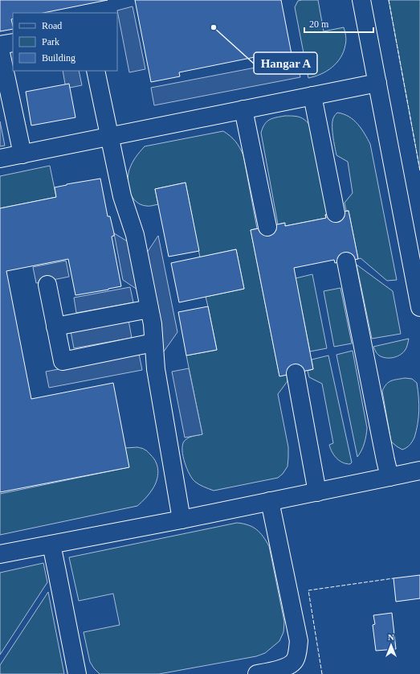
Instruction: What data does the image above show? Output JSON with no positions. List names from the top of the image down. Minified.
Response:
{"places":["Hangar A"],"legend":["Road","Park","Building"],"scale_bar":"20 m","north":"top"}
